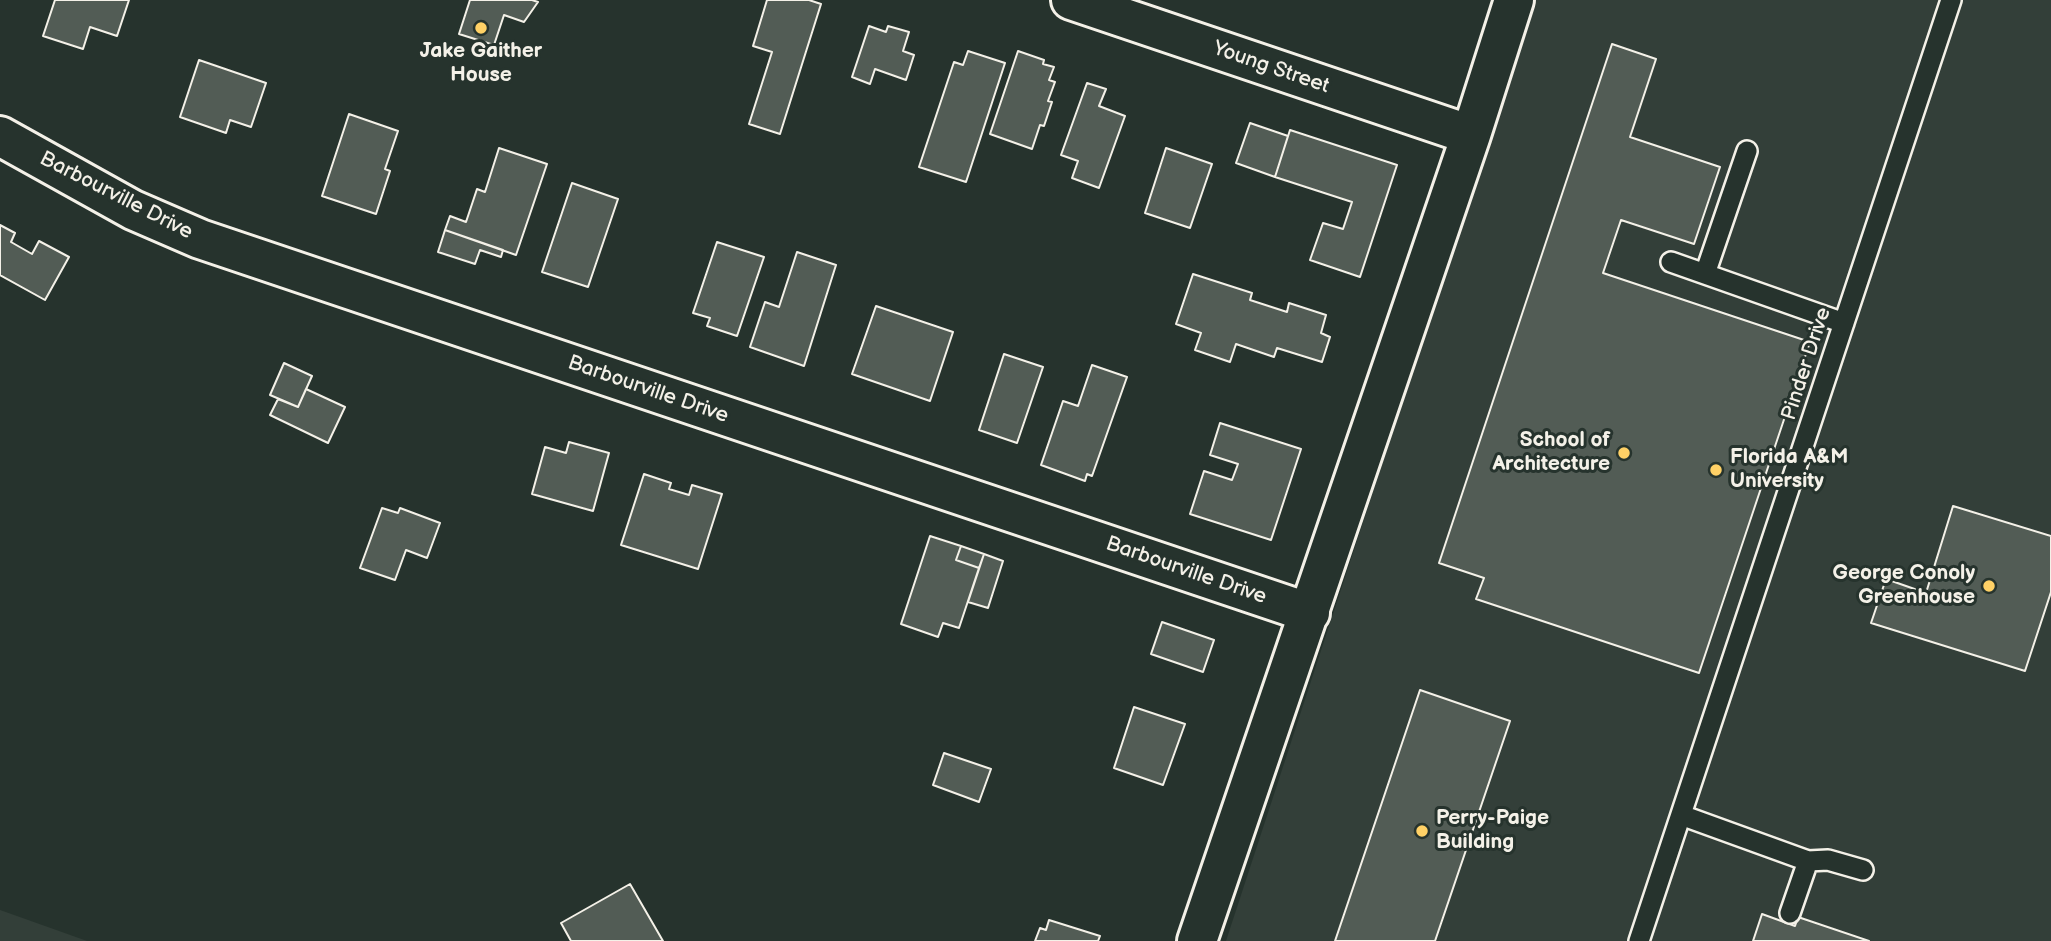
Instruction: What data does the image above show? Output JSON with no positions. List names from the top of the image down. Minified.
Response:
{"streets":{"street":["Young Street","Barbourville Drive"],"lane":["Pinder Drive"]},"places":["Jake Gaither House","School of Architecture","Florida A&M University","George Conoly Greenhouse","Perry-Paige Building"]}
